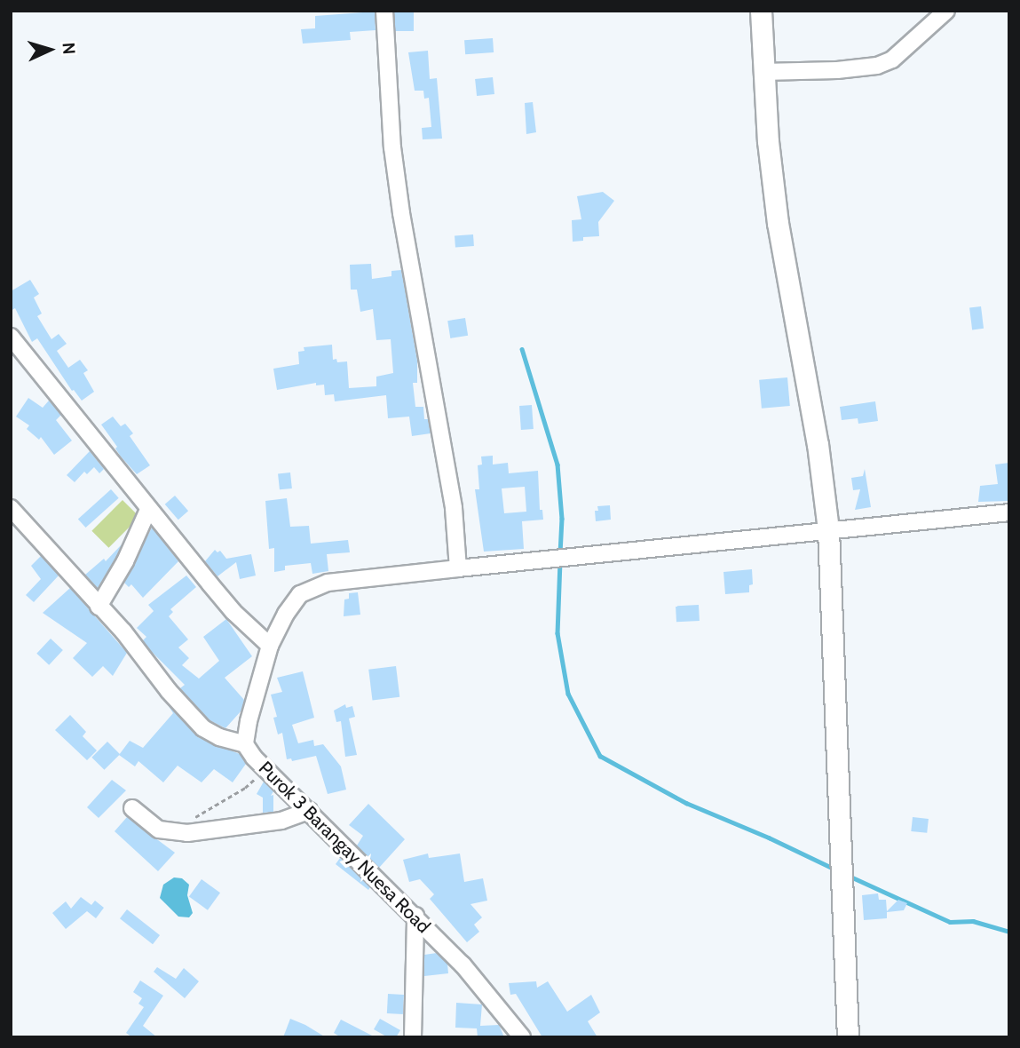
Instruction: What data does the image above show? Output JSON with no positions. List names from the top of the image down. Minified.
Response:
{"streets":{"street":["Purok 3 Barangay Nuesa Road"]},"north":"right"}
